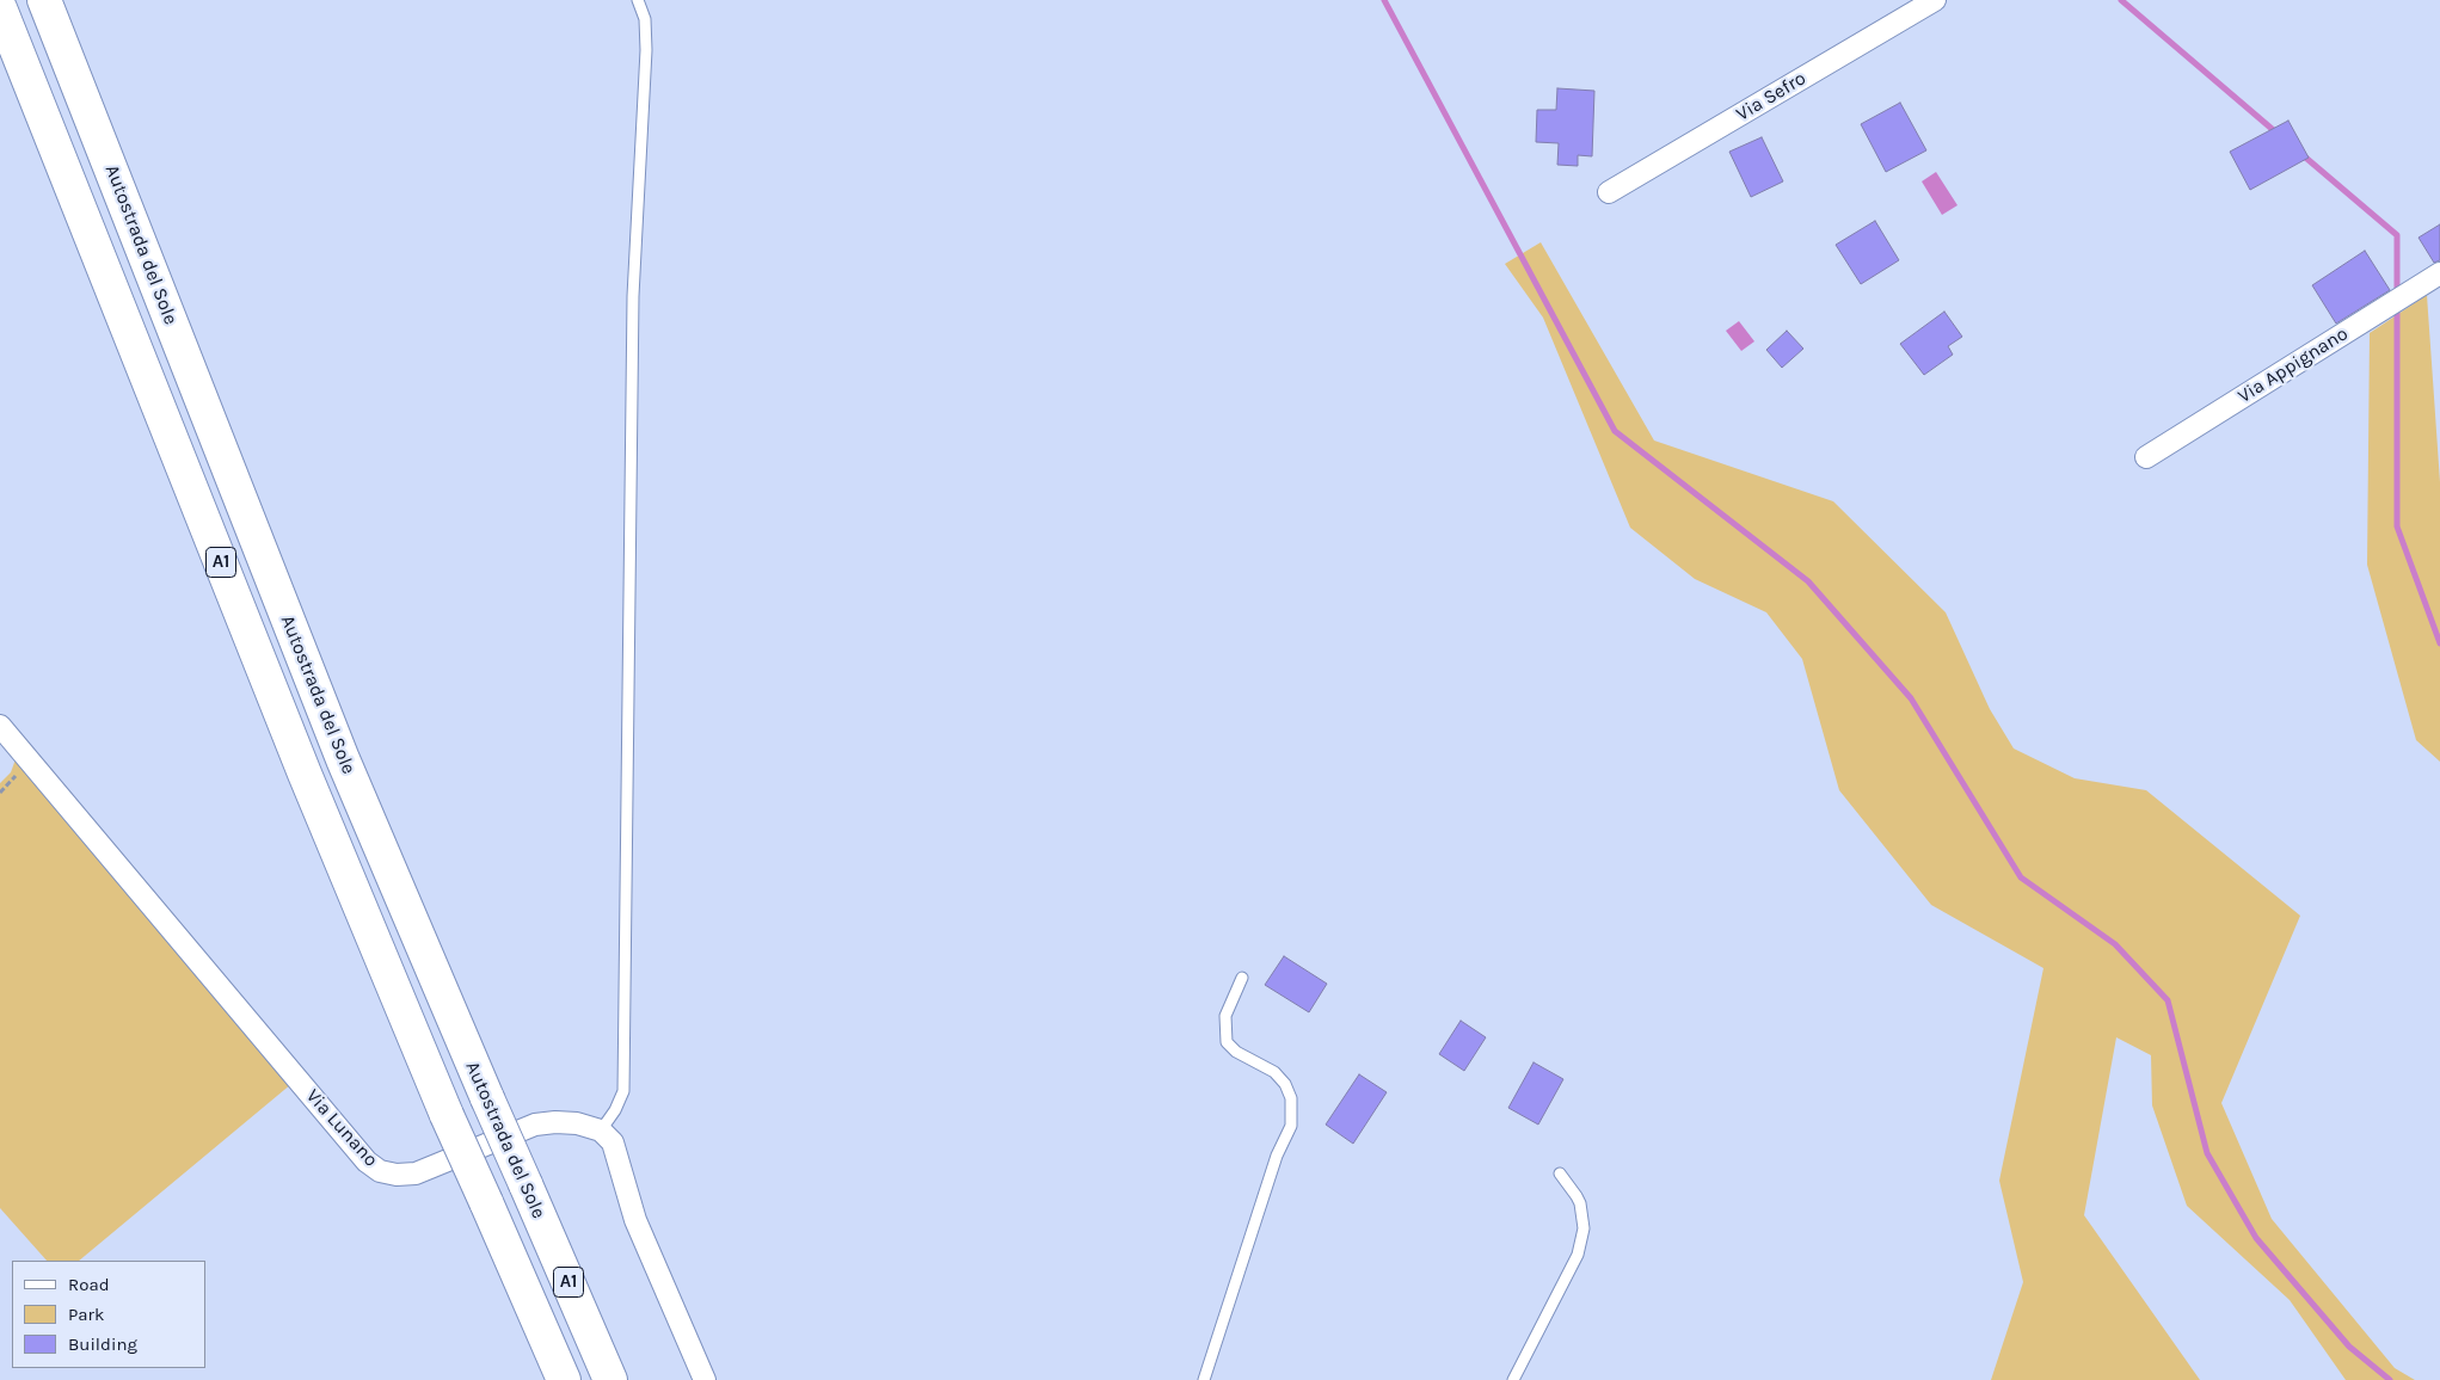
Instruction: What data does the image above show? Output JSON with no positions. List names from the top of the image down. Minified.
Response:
{"streets":{"highway":["Autostrada del Sole","A1"],"street":["Via Sefro","Via Appignano","Via Lunano"]},"legend":["Road","Park","Building"]}
